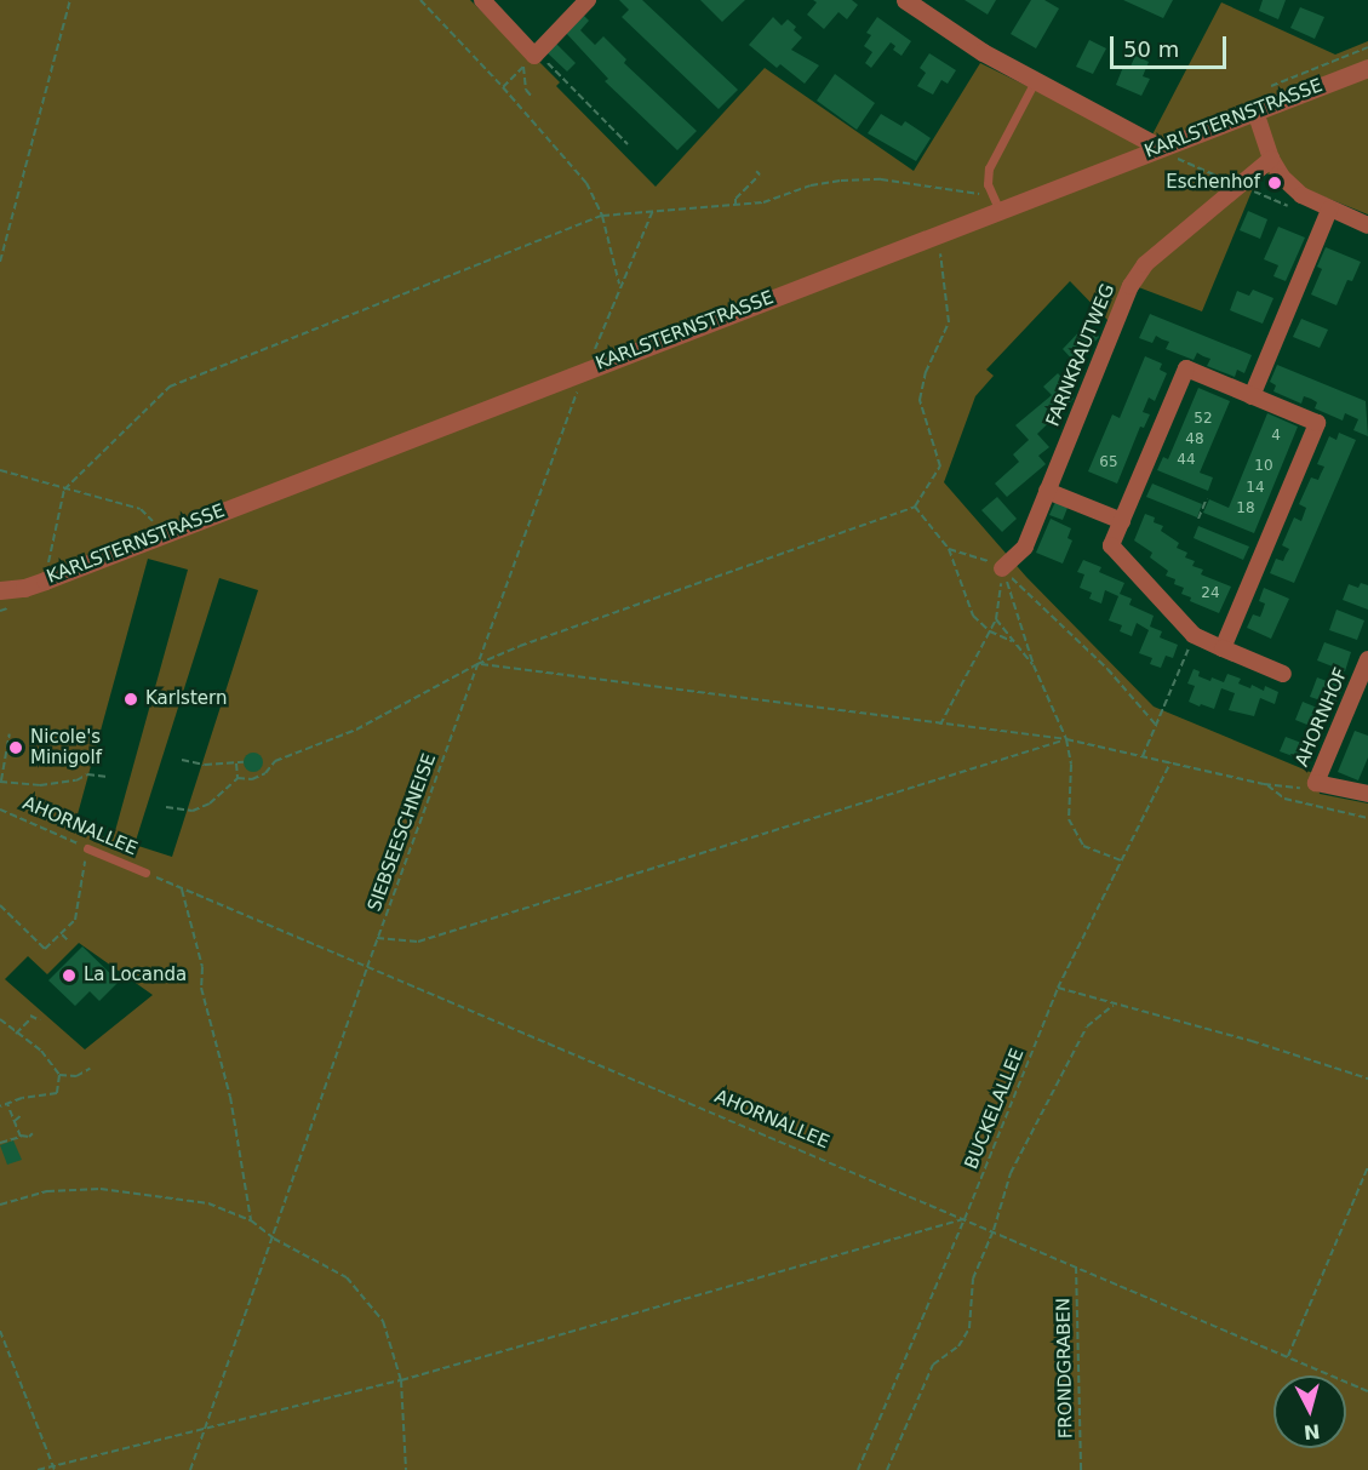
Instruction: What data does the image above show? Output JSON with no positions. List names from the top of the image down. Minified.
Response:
{"streets":{"street":["KARLSTERNSTRASSE","FARNKRAUTWEG","AHORNHOF"],"lane":["AHORNALLEE"],"path":["SIEBSEESCHNEISE","BUCKELALLEE","FRONDGRABEN"]},"crossings":[["KARLSTERNSTRASSE","SIEBSEESCHNEISE"],["AHORNALLEE","SIEBSEESCHNEISE"],["AHORNALLEE","BUCKELALLEE"],["AHORNALLEE","FRONDGRABEN"]],"places":["Eschenhof","Karlstern","Nicole's Minigolf","La Locanda"],"house_numbers":["52","4","48","44","65","10","14","18","24"],"scale_bar":"50 m","north":"bottom"}
